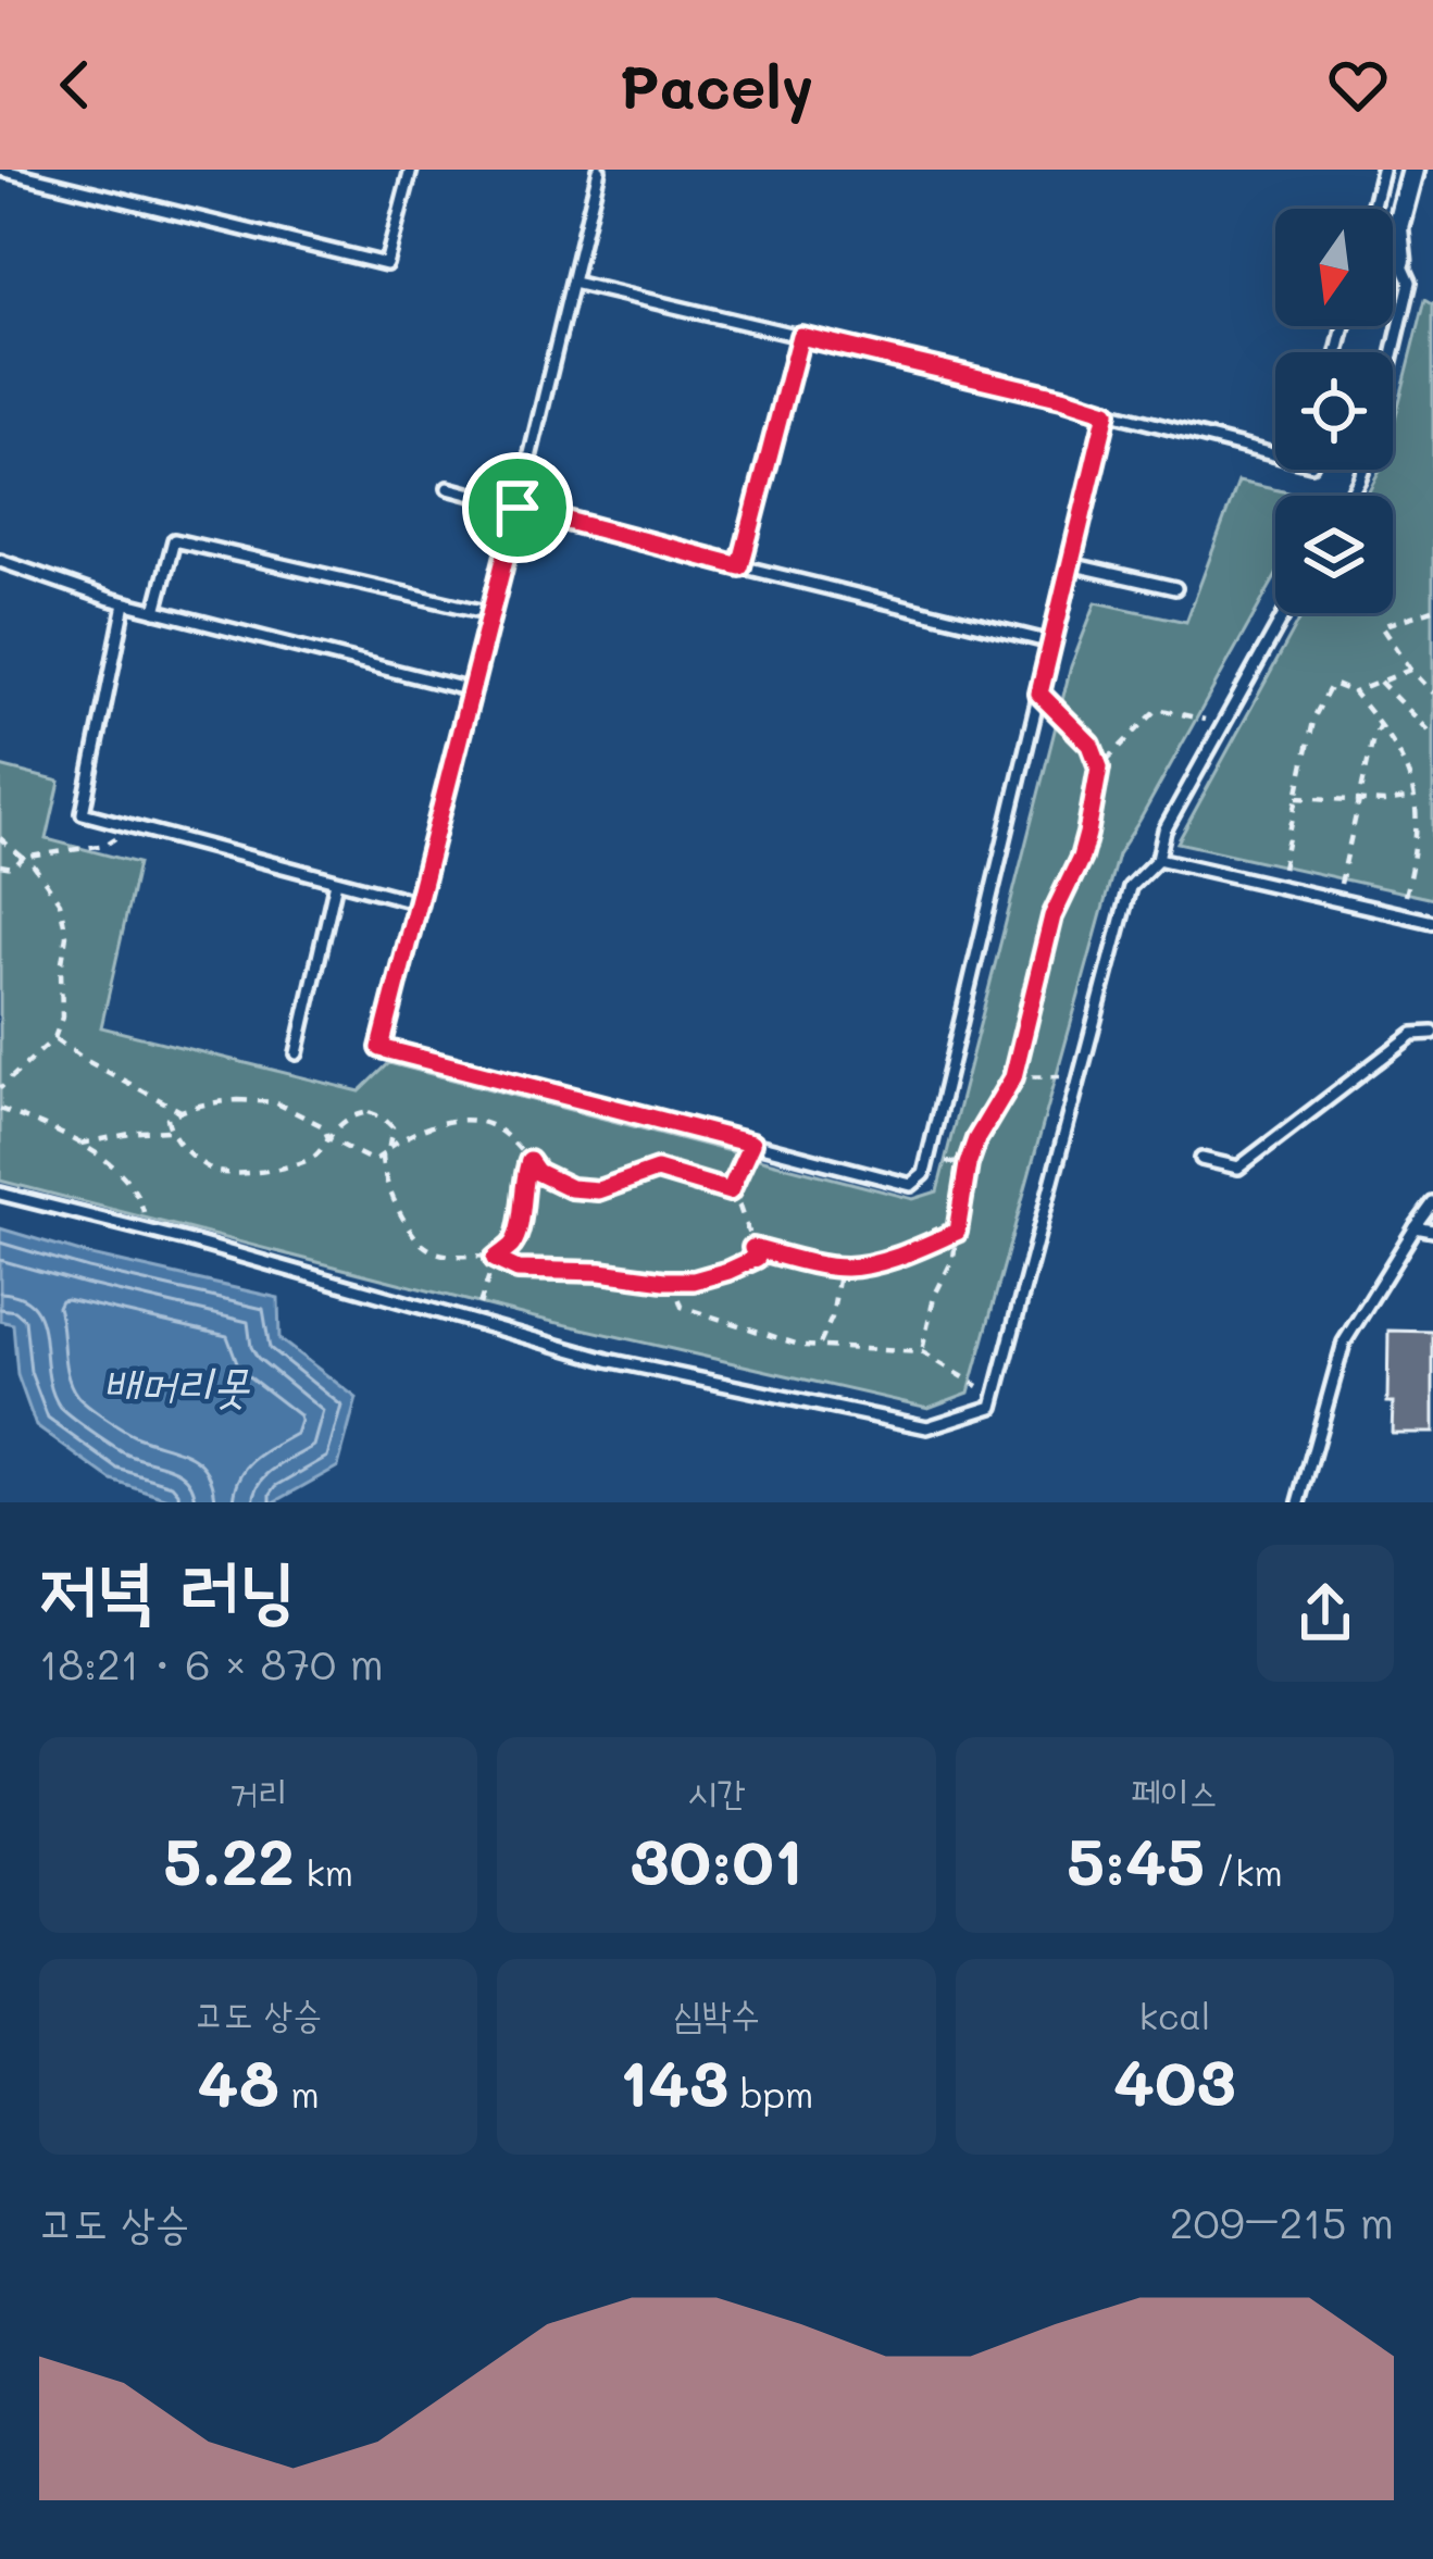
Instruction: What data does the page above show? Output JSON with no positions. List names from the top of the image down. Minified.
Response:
{"water":["배머리못"],"north":"bottom","page":{"header":"Pacely","heading":["저녁 러닝","18:21 · 6 × 870 m"],"stats":[["거리","5.22 km"],["시간","30:01"],["페이스","5:45 /km"],["고도 상승","48 m"],["심박수","143 bpm"],["kcal","403"]],"chart":["고도 상승","209–215 m"]}}
